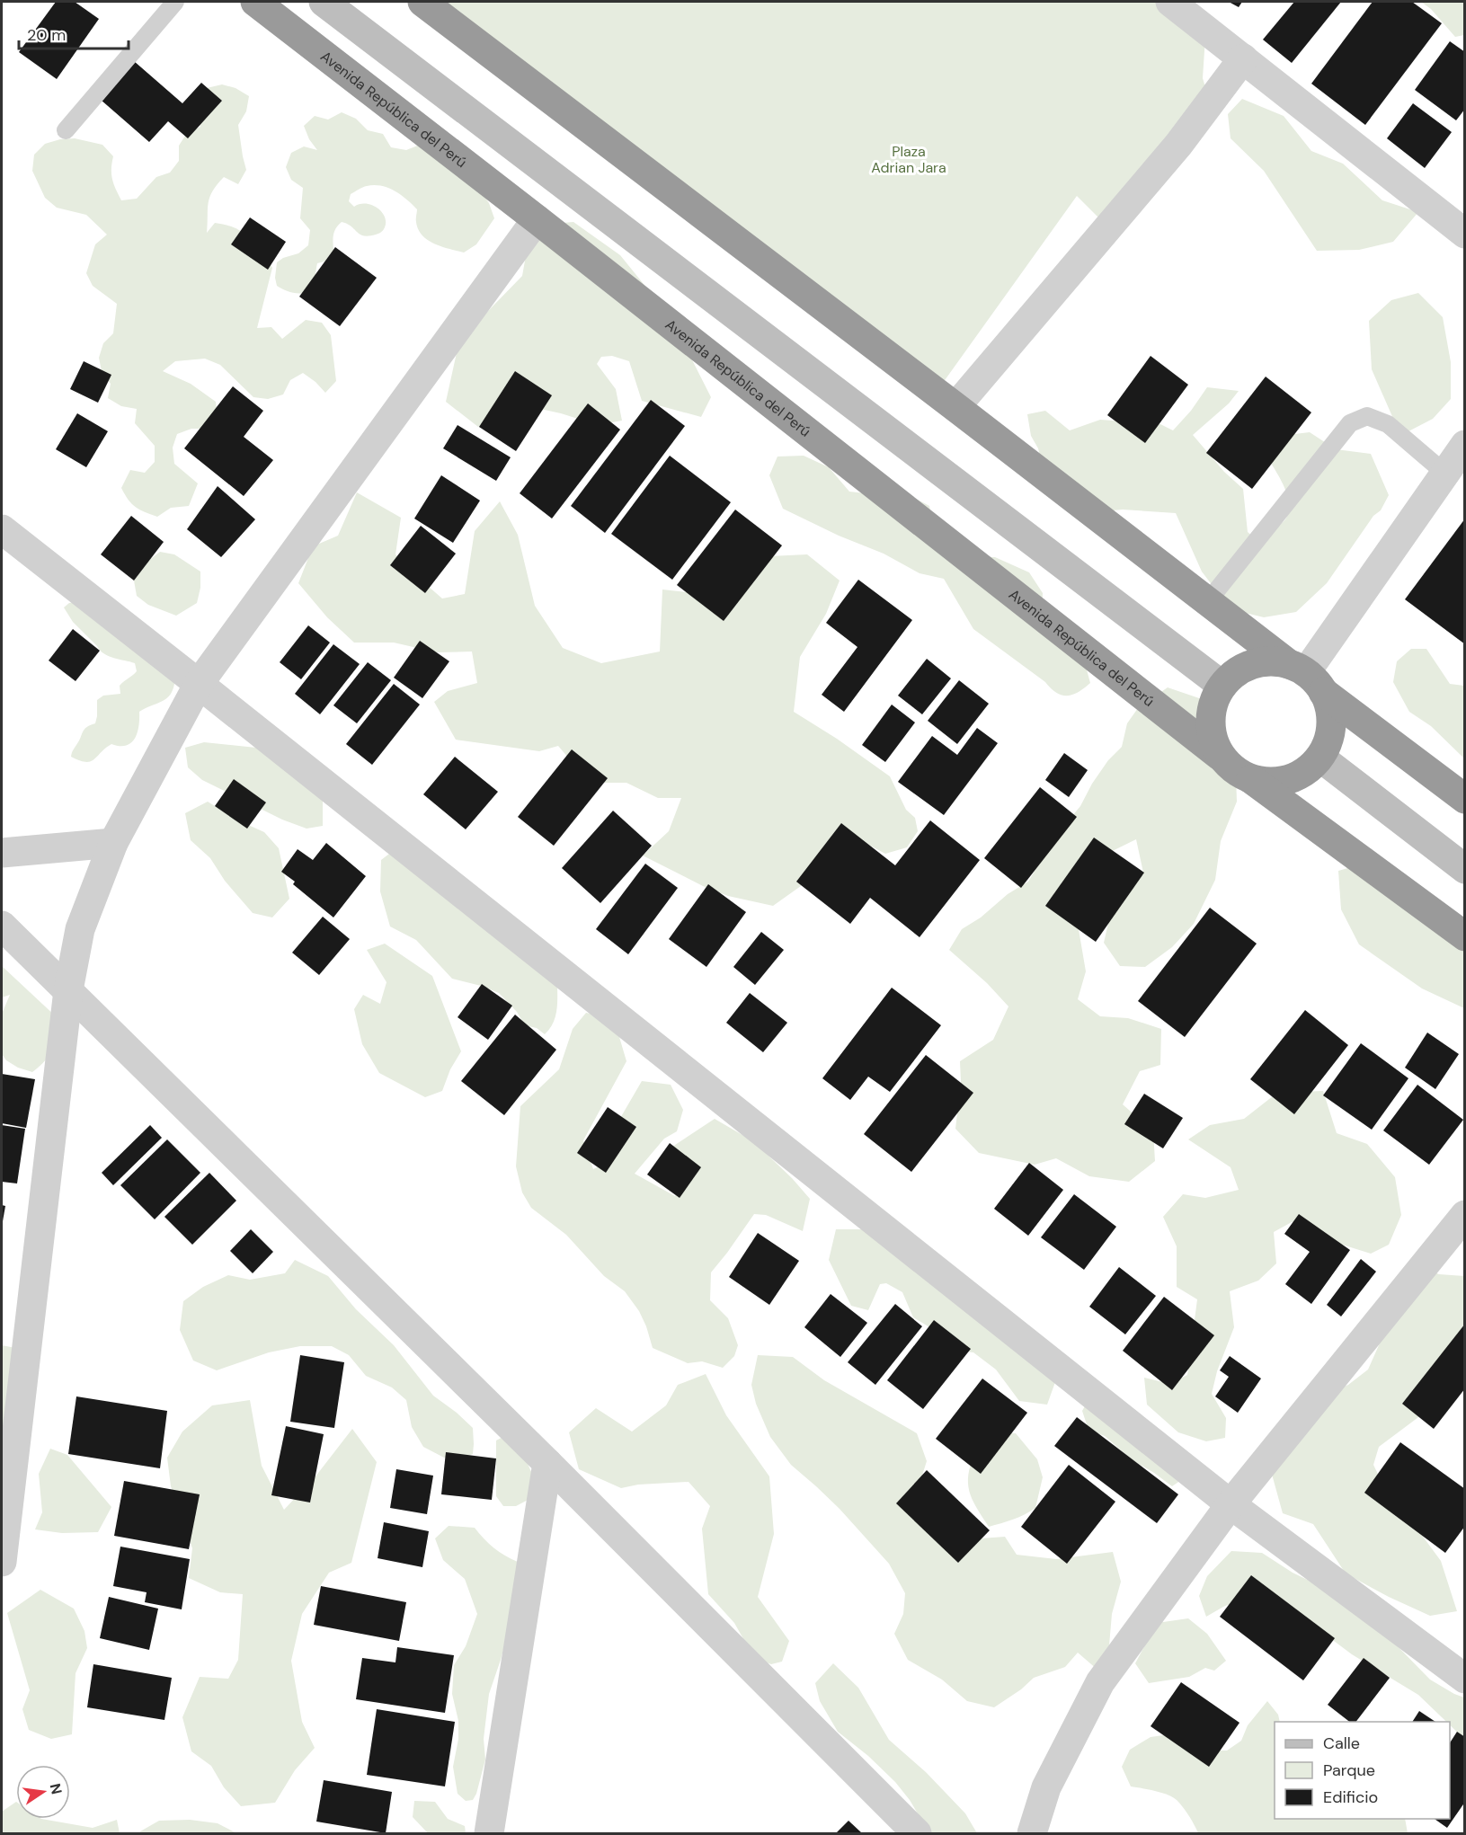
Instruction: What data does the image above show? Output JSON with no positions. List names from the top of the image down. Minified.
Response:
{"streets":{"highway":["Avenida República del Perú"]},"parks":["Plaza Adrian Jara"],"legend":["Calle","Parque","Edificio"],"scale_bar":"20 m","north":"right"}
